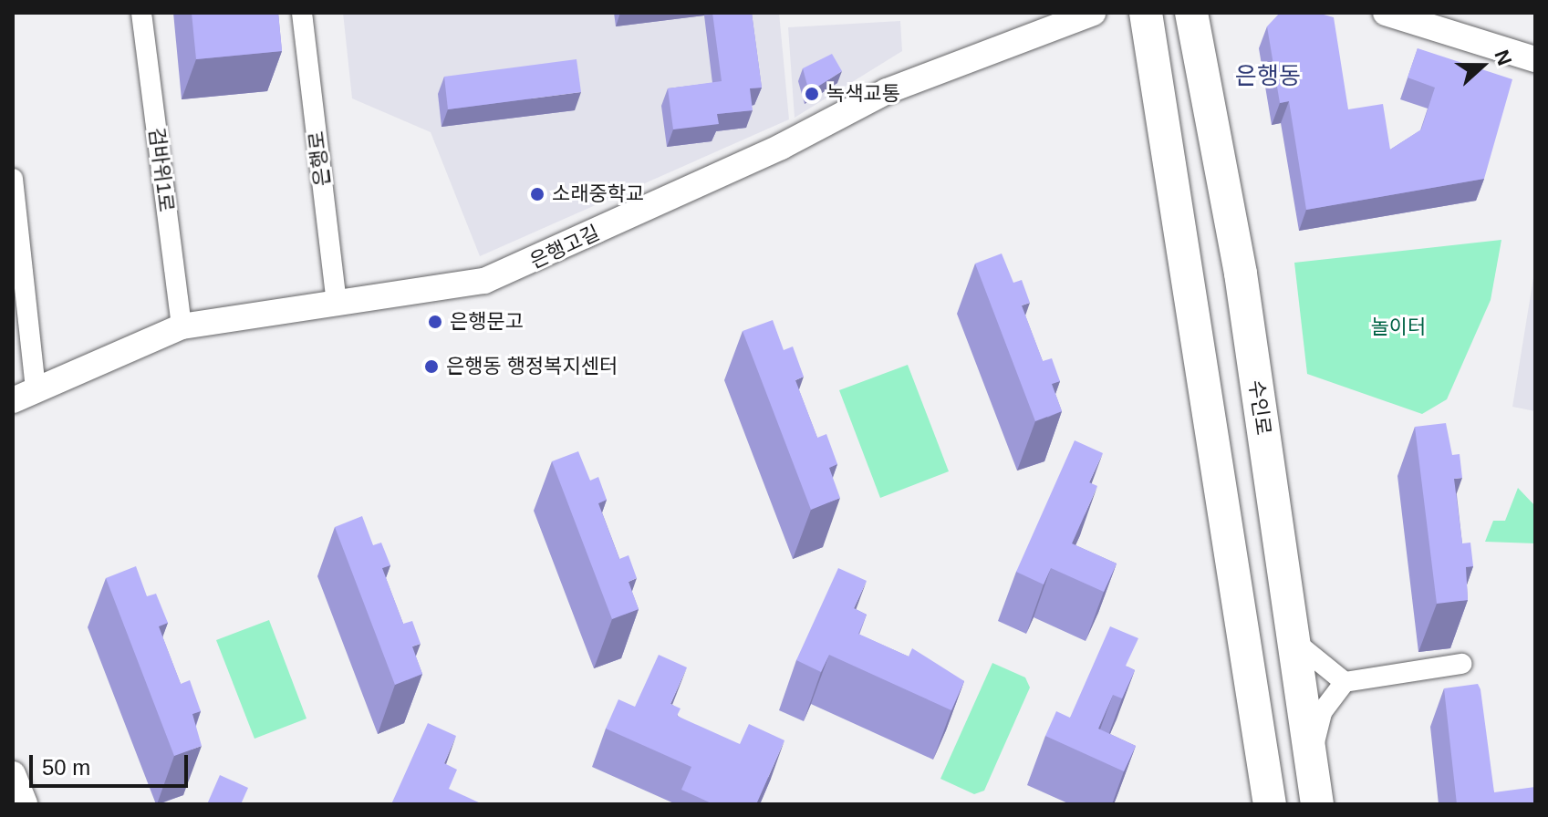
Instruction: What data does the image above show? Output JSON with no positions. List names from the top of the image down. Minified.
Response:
{"streets":{"main road":["수인로"],"street":["은행로","검바위1로","은행고길"]},"crossings":[["은행로","은행고길"],["검바위1로","은행고길"]],"districts":["은행동"],"parks":["놀이터"],"places":["녹색교통","소래중학교","은행문고","은행동 행정복지센터"],"scale_bar":"50 m","north":"right"}
